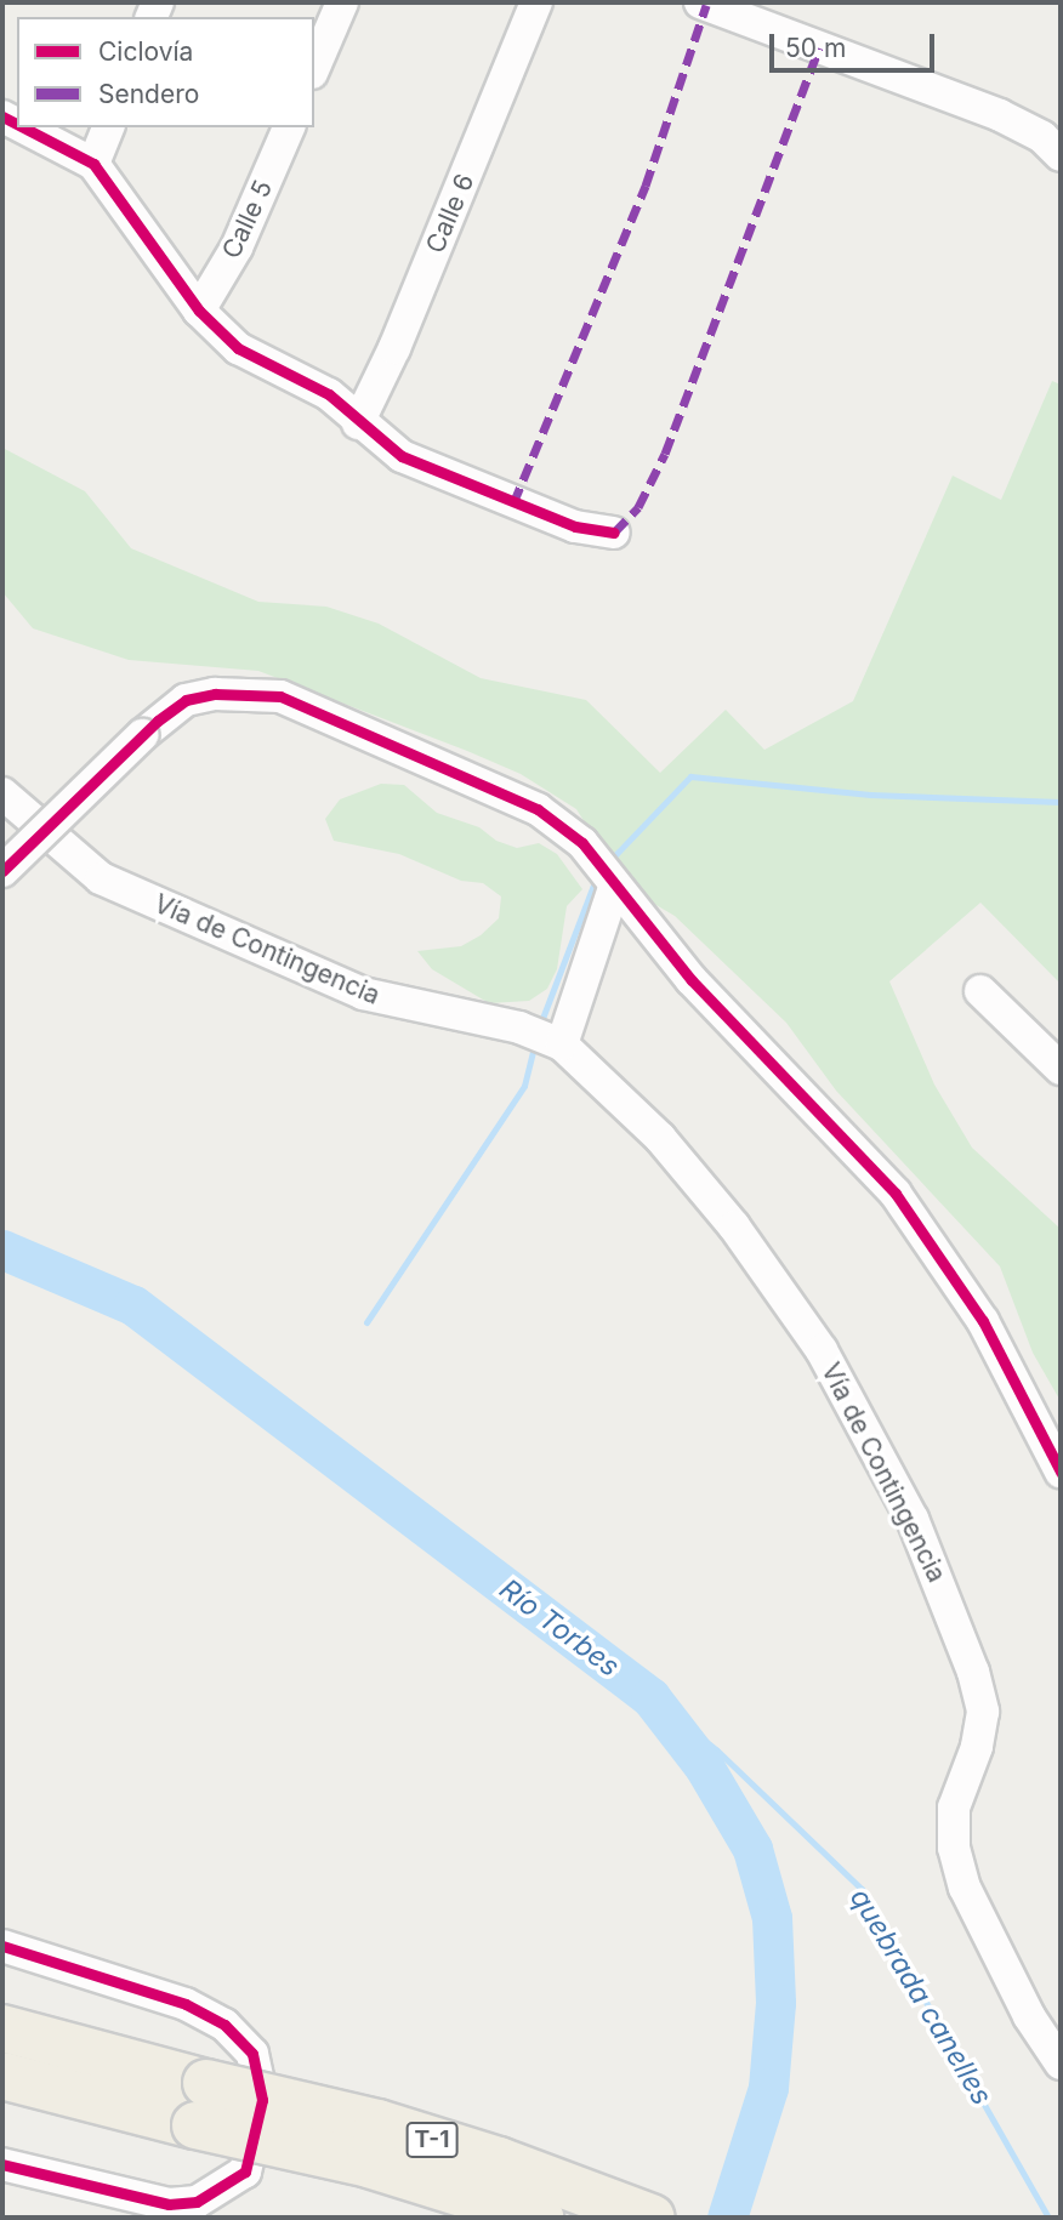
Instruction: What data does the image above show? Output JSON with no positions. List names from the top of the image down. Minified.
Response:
{"streets":{"highway":["T-1"],"street":["Calle 6","Calle 5","Vía de Contingencia"]},"water":["Río Torbes","quebrada canelles"],"legend":["Ciclovía","Sendero"],"scale_bar":"50 m"}
